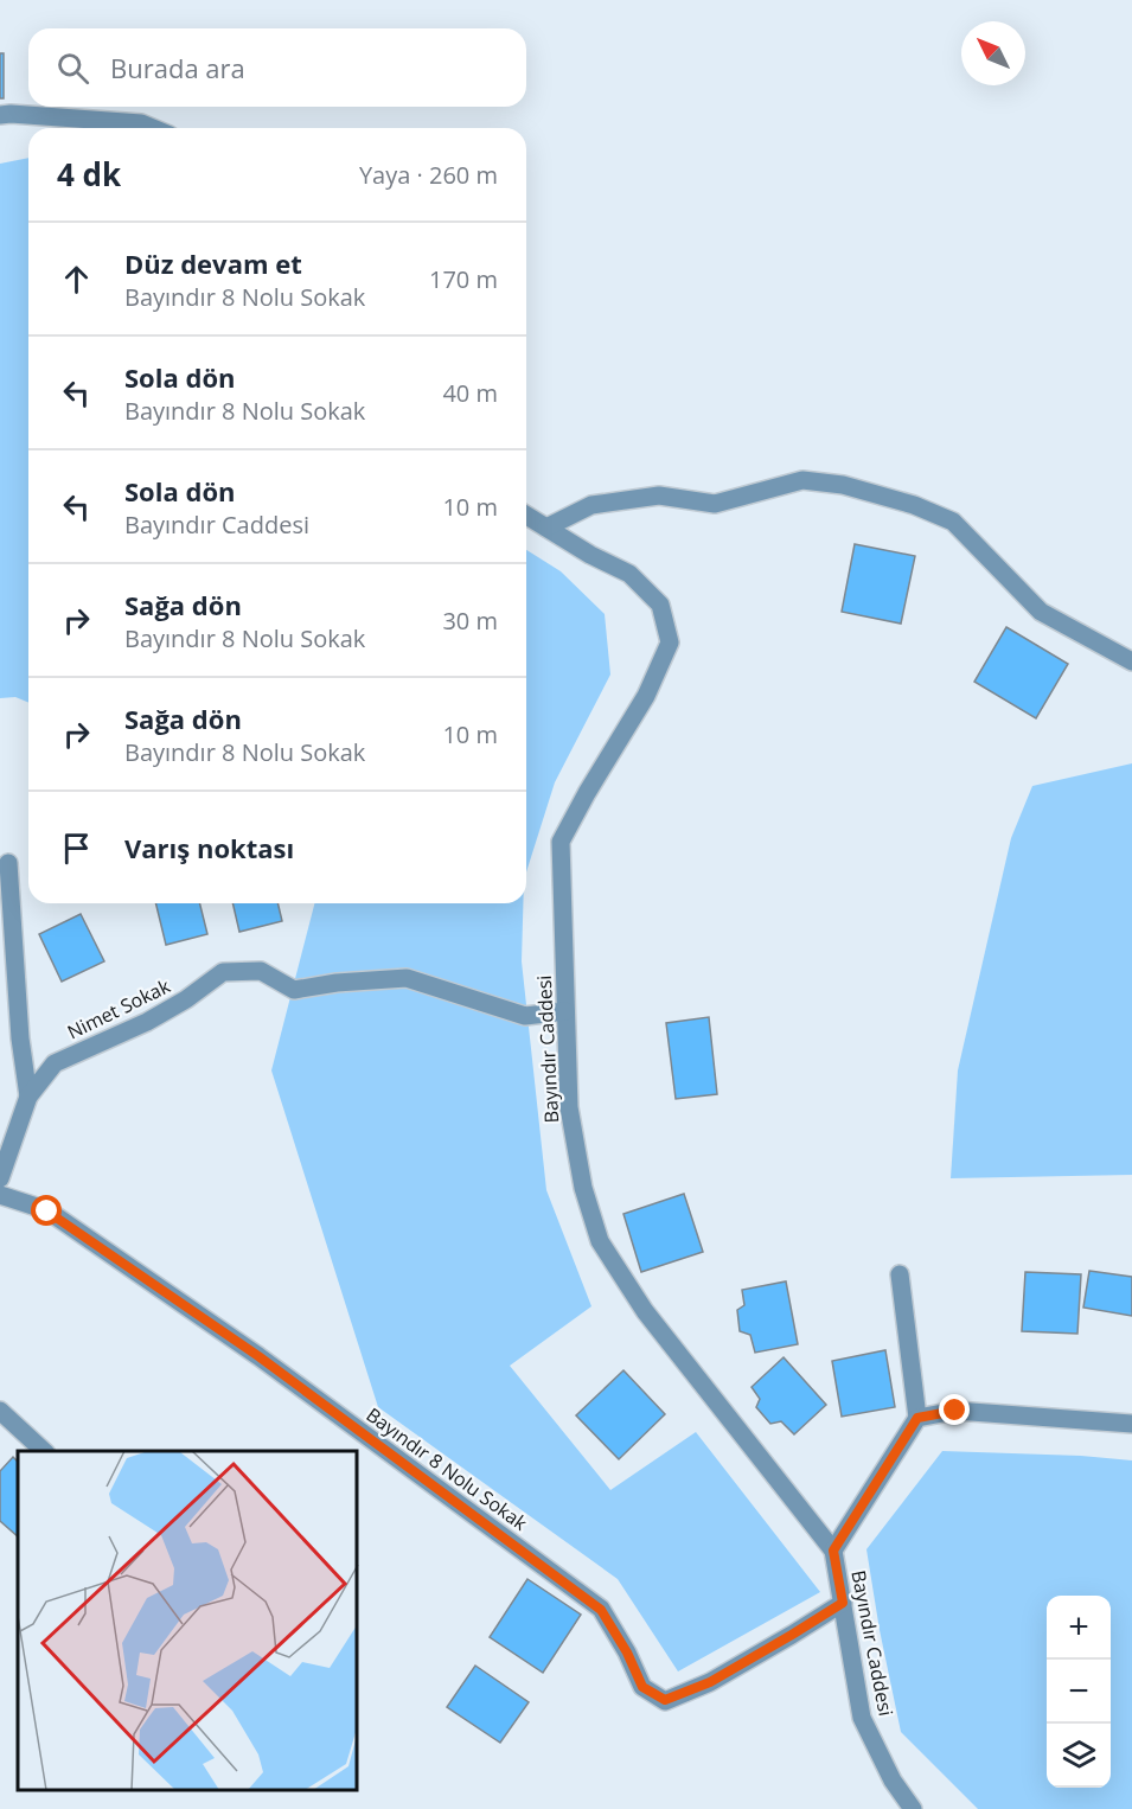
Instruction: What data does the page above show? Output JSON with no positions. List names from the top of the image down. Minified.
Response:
{"streets":{"street":["Nimet Sokak","Bayındır Caddesi","Bayındır 8 Nolu Sokak"]},"crossings":[["Nimet Sokak","Bayındır Caddesi"],["Bayındır Caddesi","Bayındır 8 Nolu Sokak"]],"north":"top left","page":{"search":"Burada ara","heading":["4 dk","Yaya · 260 m"],"list":[["Düz devam et","Bayındır 8 Nolu Sokak","170 m"],["Sola dön","Bayındır 8 Nolu Sokak","40 m"],["Sola dön","Bayındır Caddesi","10 m"],["Sağa dön","Bayındır 8 Nolu Sokak","30 m"],["Sağa dön","Bayındır 8 Nolu Sokak","10 m"],"Varış noktası"],"map_buttons":["+","−"]}}
